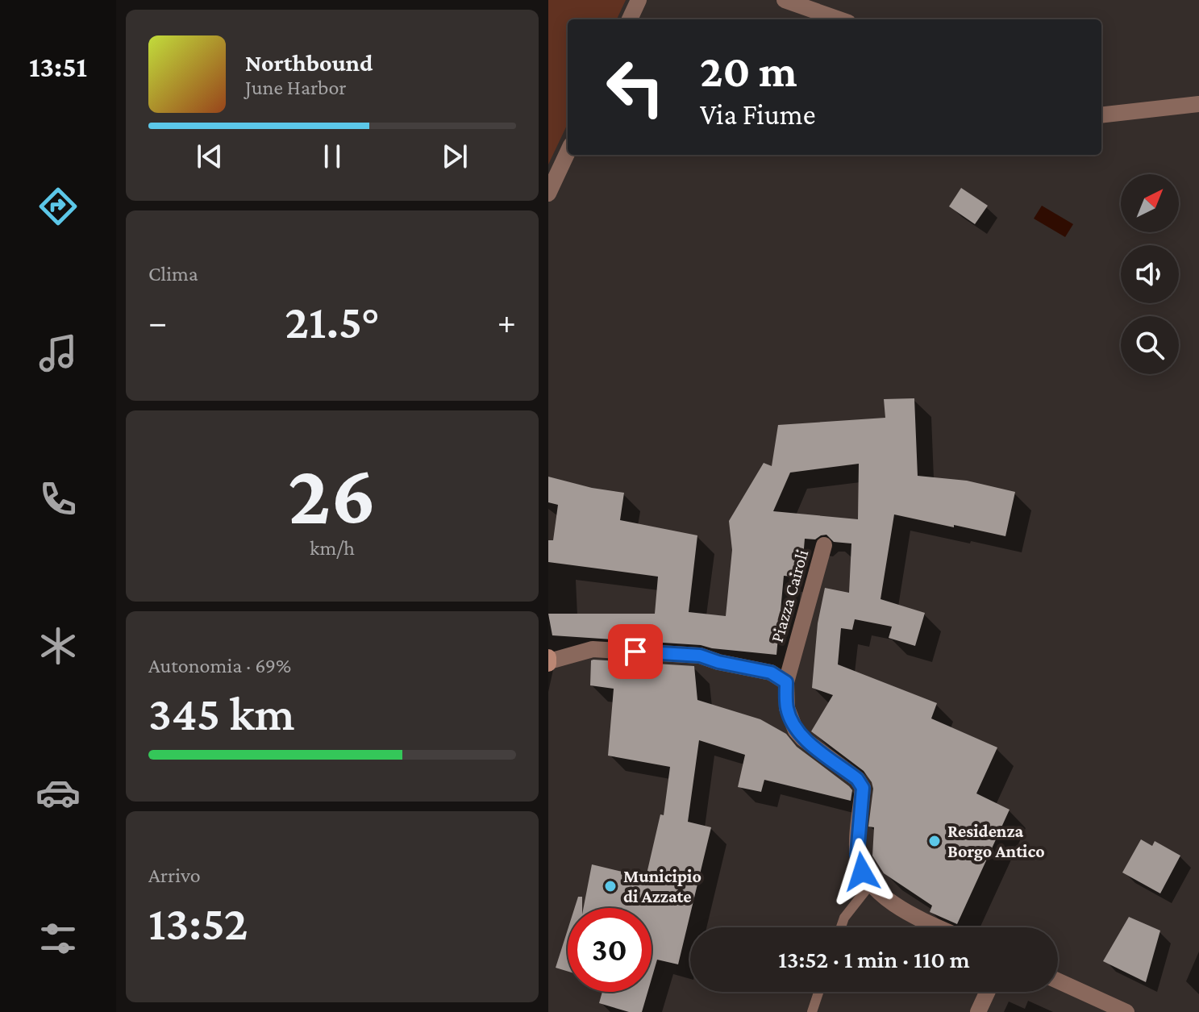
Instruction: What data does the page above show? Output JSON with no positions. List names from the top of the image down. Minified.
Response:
{"streets":{"street":["Piazza Cairoli"]},"places":["Residenza Borgo Antico","Municipio di Azzate"],"north":"top right","page":{"tabs":"13:51","turn":["20 m","Via Fiume"],"song":["Northbound","June Harbor"],"tile":["Clima",["26","km/h"],["Autonomia · 69%","345 km"],["Arrivo","13:52"]],"heat":["−","21.5°","+"],"limit":"30","trip":"13:52 · 1 min · 110 m"}}
